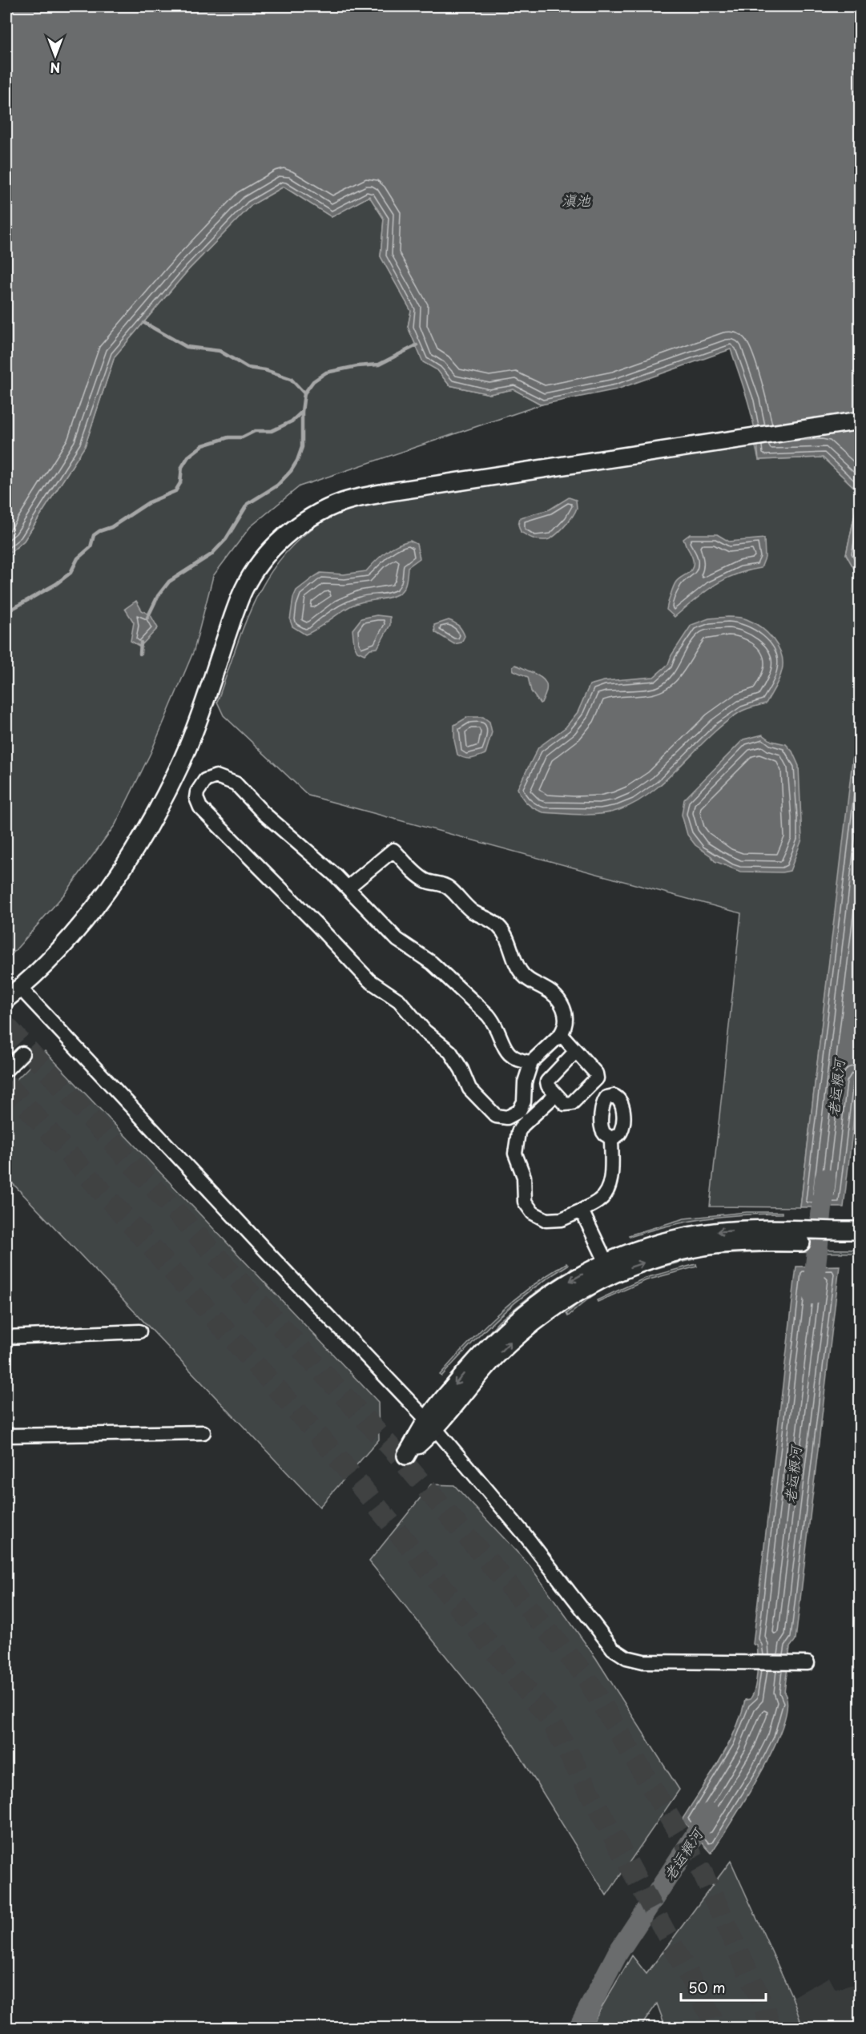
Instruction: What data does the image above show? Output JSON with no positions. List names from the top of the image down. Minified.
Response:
{"water":["滇池","老运粮河"],"scale_bar":"50 m","north":"bottom"}
